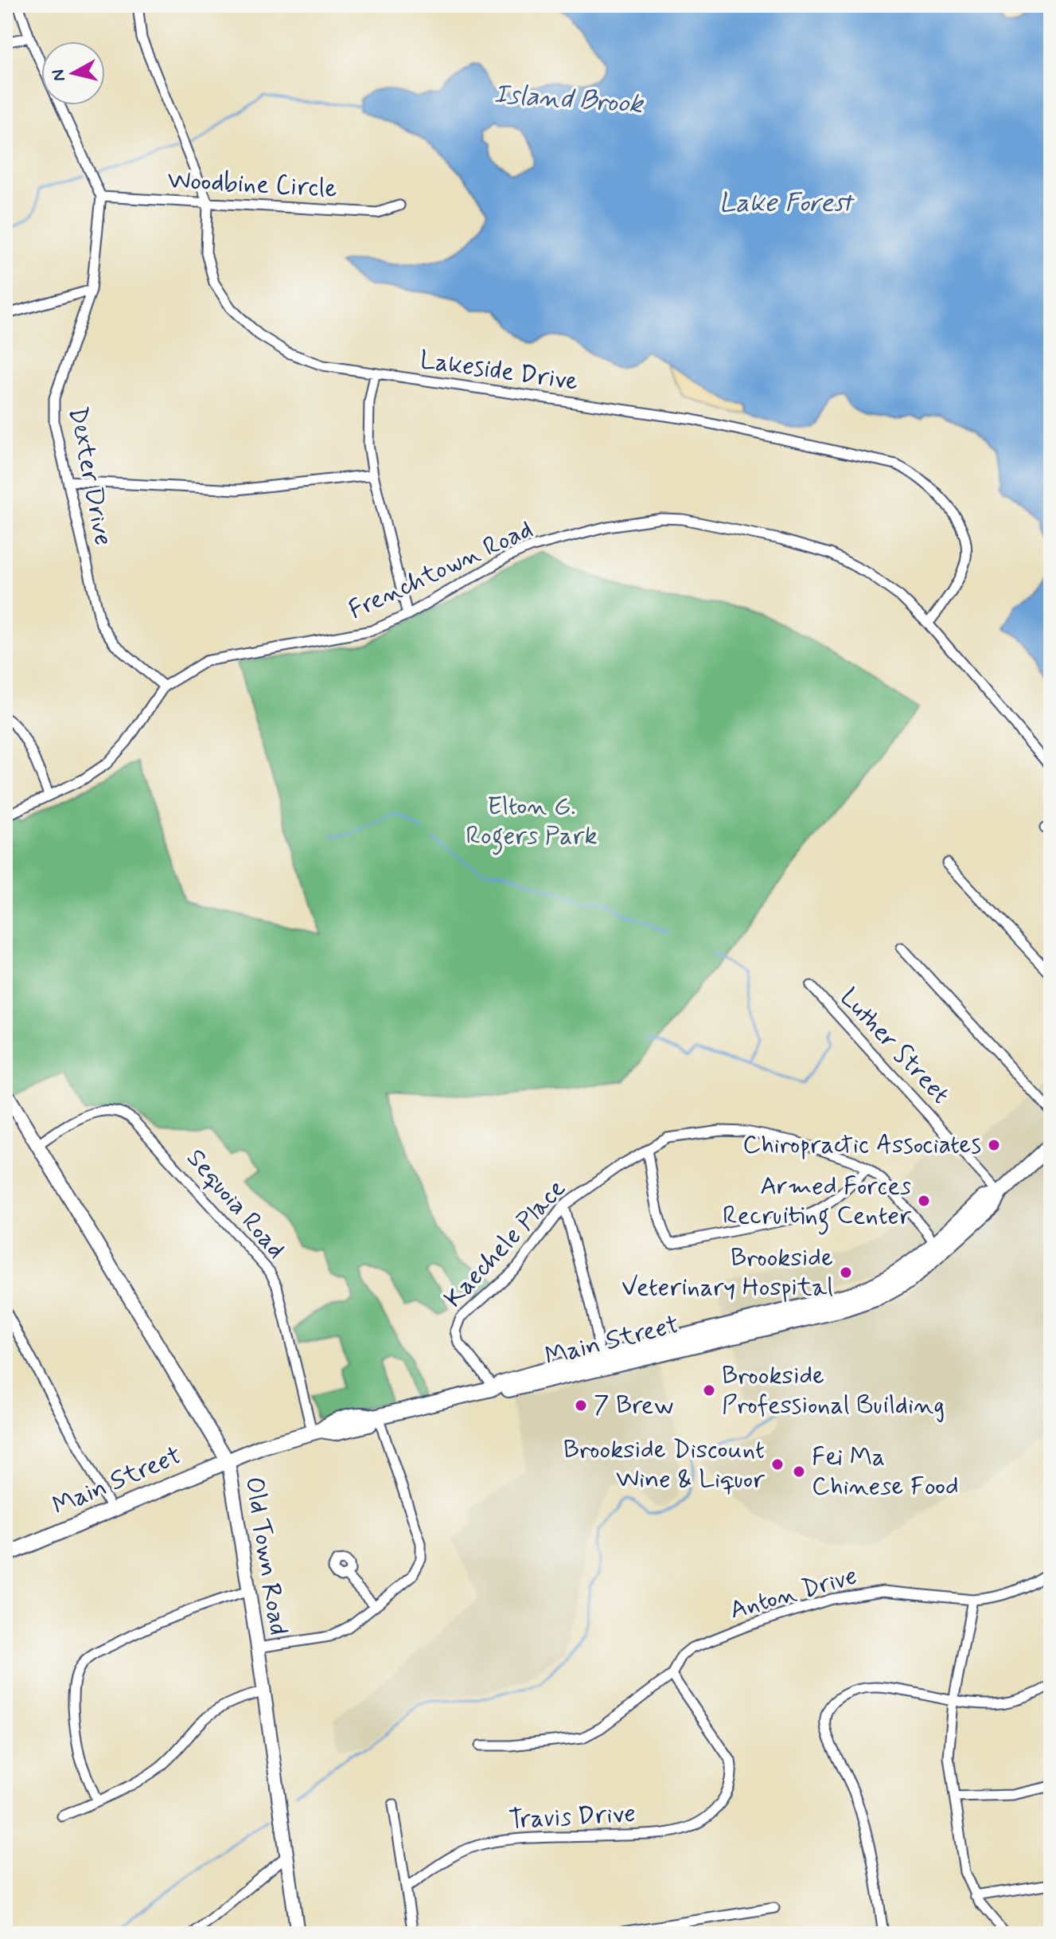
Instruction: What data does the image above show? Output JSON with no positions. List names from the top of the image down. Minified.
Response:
{"streets":{"main road":["Main Street","Old Town Road"],"street":["Woodbine Circle","Lakeside Drive","Dexter Drive","Frenchtown Road","Luther Street","Sequoia Road","Kaechele Place","Anton Drive","Travis Drive"]},"crossings":[["Woodbine Circle","Lakeside Drive"],["Woodbine Circle","Dexter Drive"],["Lakeside Drive","Frenchtown Road"],["Dexter Drive","Frenchtown Road"],["Luther Street","Main Street"],["Sequoia Road","Main Street"],["Sequoia Road","Old Town Road"],["Kaechele Place","Main Street"],["Main Street","Old Town Road"],["Anton Drive","Travis Drive"]],"water":["Island Brook","Lake Forest"],"parks":["Elton G. Rogers Park"],"places":["Chiropractic Associates","Armed Forces Recruiting Center","Brookside Veterinary Hospital","Brookside Professional Building","7 Brew","Brookside Discount Wine & Liquor","Fei Ma Chinese Food"],"north":"left"}
